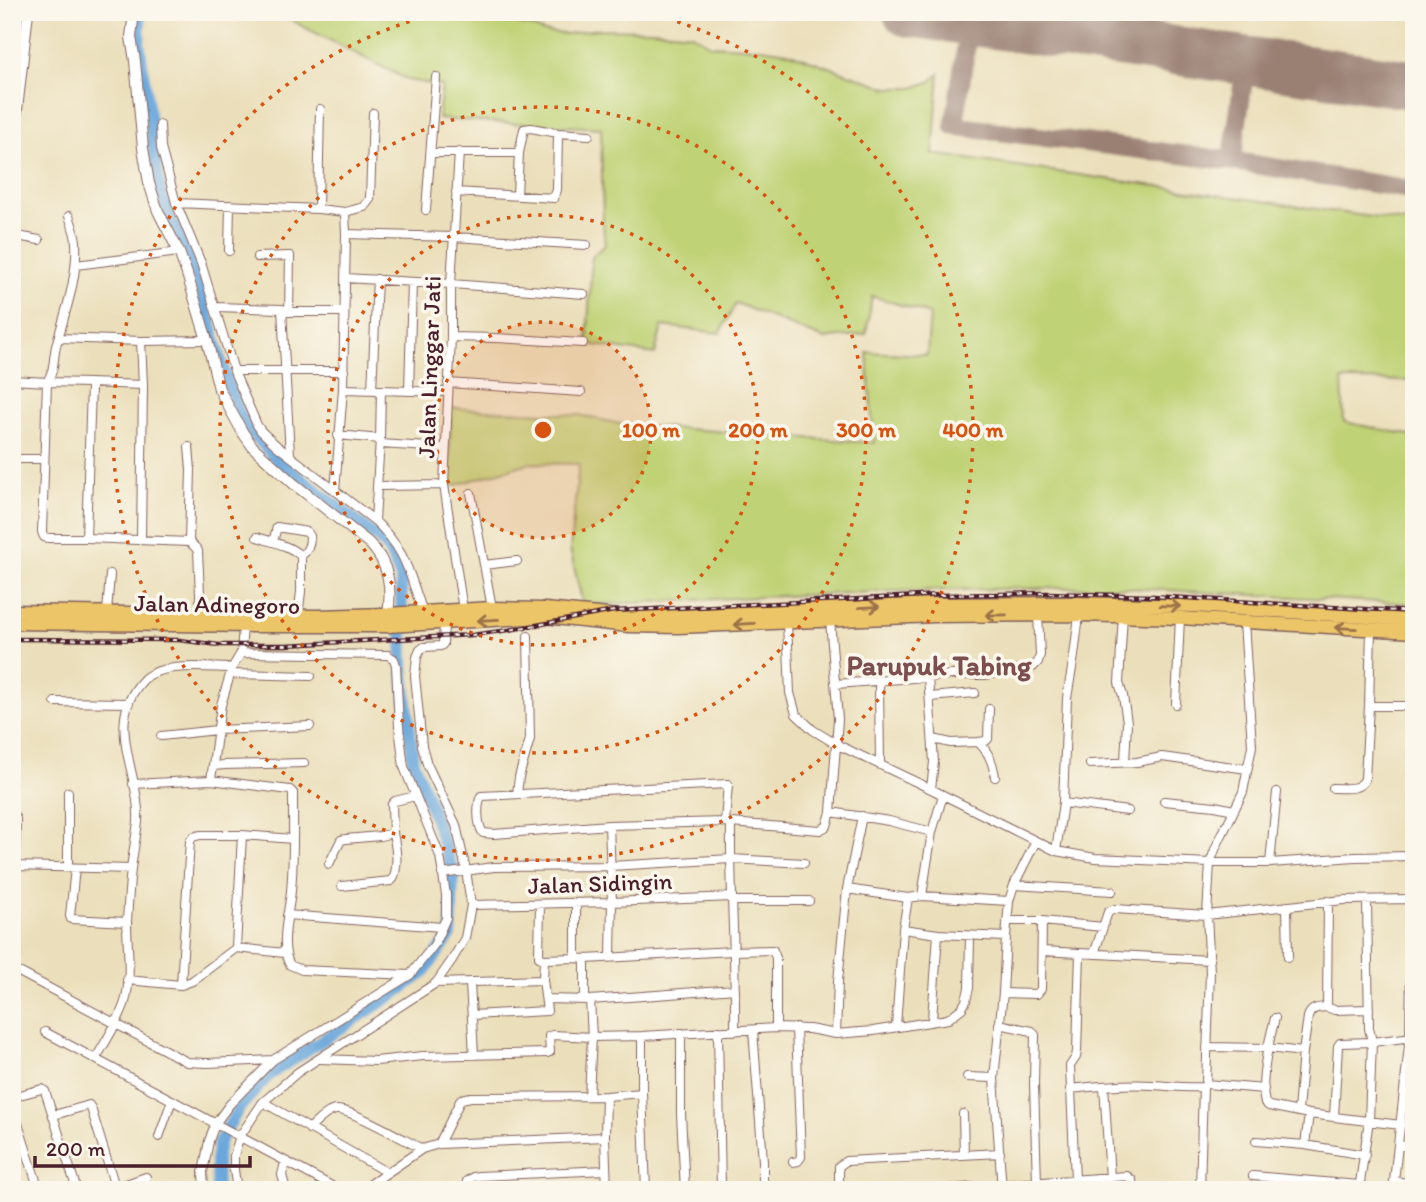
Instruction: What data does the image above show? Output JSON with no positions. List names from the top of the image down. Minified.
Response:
{"streets":{"highway":["Jalan Adinegoro"],"street":["Jalan Linggar Jati","Jalan Sidingin"]},"districts":["Parupuk Tabing"],"scale_bar":"200 m","rings":["100 m","200 m","300 m","400 m"]}
